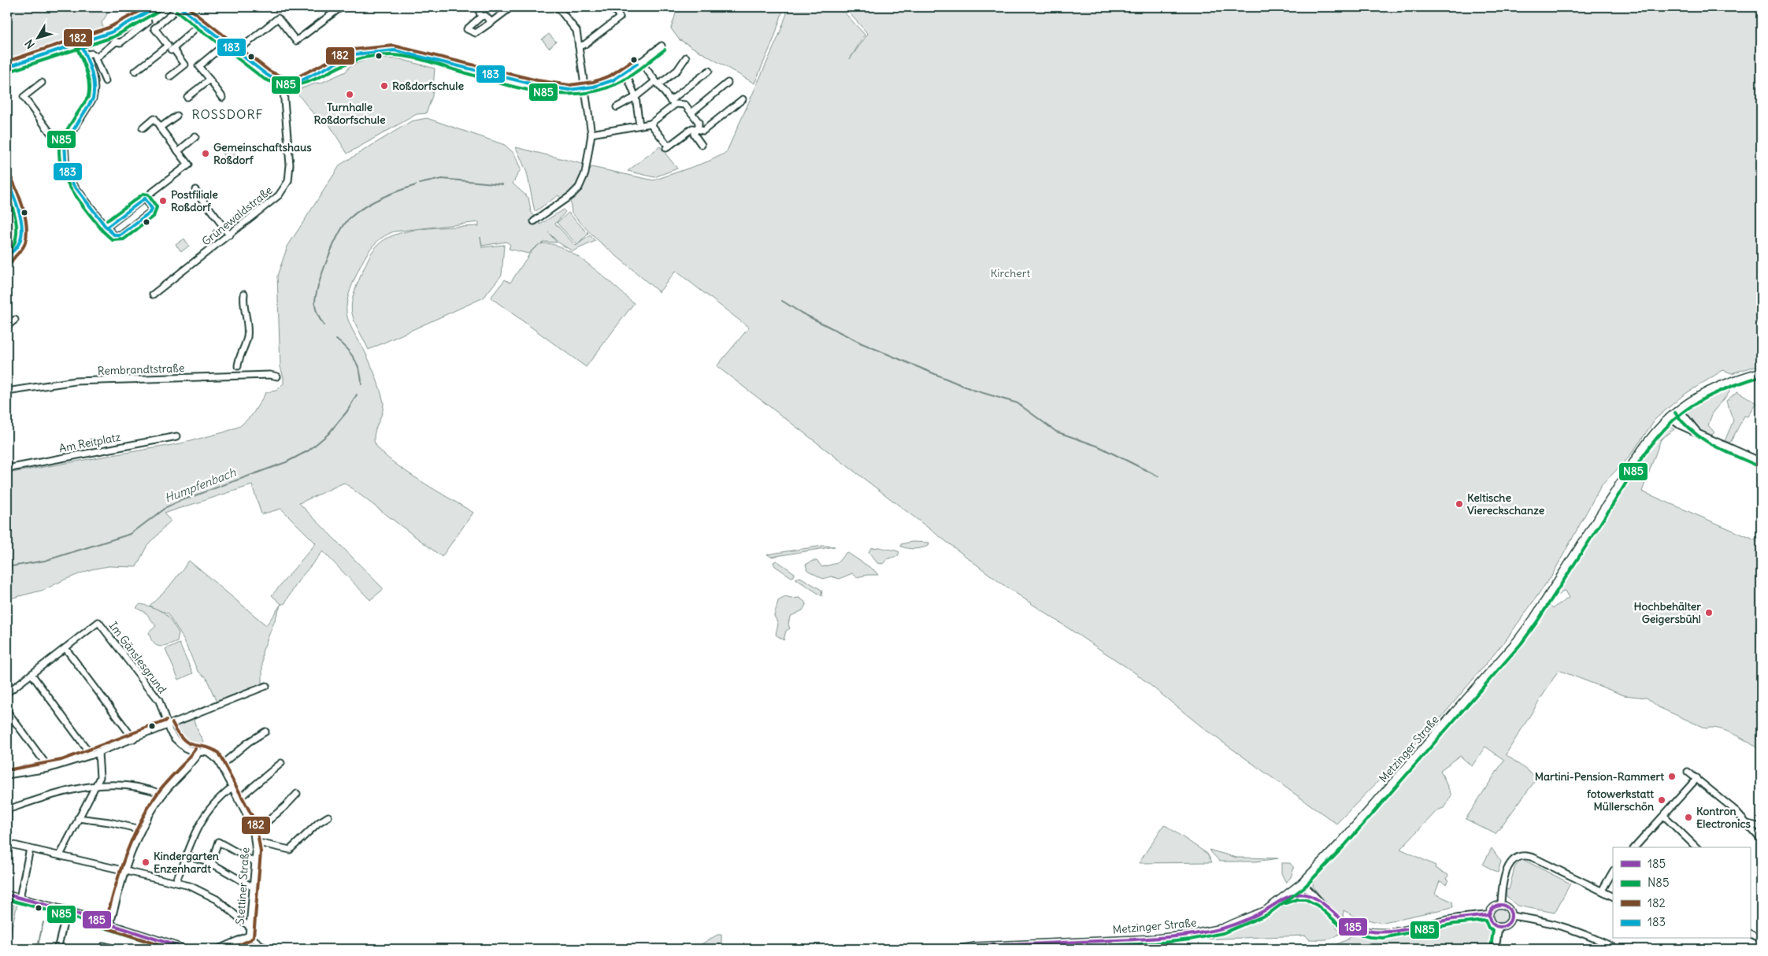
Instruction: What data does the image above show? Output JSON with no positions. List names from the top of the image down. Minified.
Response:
{"streets":{"main road":["Metzinger Straße"],"street":["Grünewaldstraße","Rembrandtstraße","Am Reitplatz","Im Gänslesgrund","Stettiner Straße"]},"crossings":[["Im Gänslesgrund","Stettiner Straße"]],"districts":["ROSSDORF"],"water":["Humpfenbach"],"parks":["Kirchert"],"places":["Roßdorfschule","Turnhalle Roßdorfschule","Gemeinschaftshaus Roßdorf","Postfiliale Roßdorf","Keltische Viereckschanze","Hochbehälter Geigersbühl","Martini-Pension-Rammert","fotowerkstatt Müllerschön","Kontron Electronics","Kindergarten Enzenhardt"],"lines":["transit line 182","transit line 183","transit line N85","transit line 185"],"legend":["185","N85","182","183"],"north":"bottom left"}
